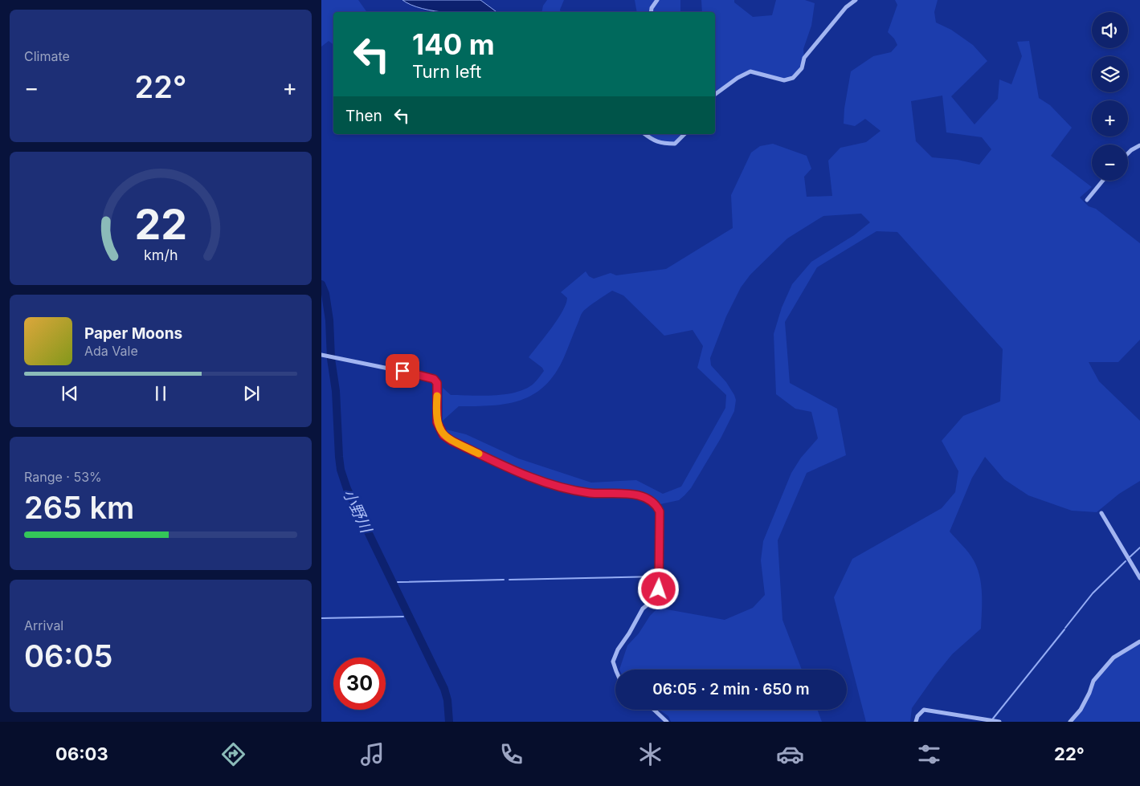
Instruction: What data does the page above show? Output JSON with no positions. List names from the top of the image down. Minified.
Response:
{"water":["小野川"],"page":{"tile":["Climate",["Range · 53%","265 km"],["Arrival","06:05"]],"map_buttons":["+","−"],"turn":["140 m","Turn left"],"heat":["−","22°","+"],"then":"Then","song":["Paper Moons","Ada Vale"],"limit":"30","trip":"06:05 · 2 min · 650 m","tabs":["06:03","22°"],"gauge":["22","km/h"]}}
